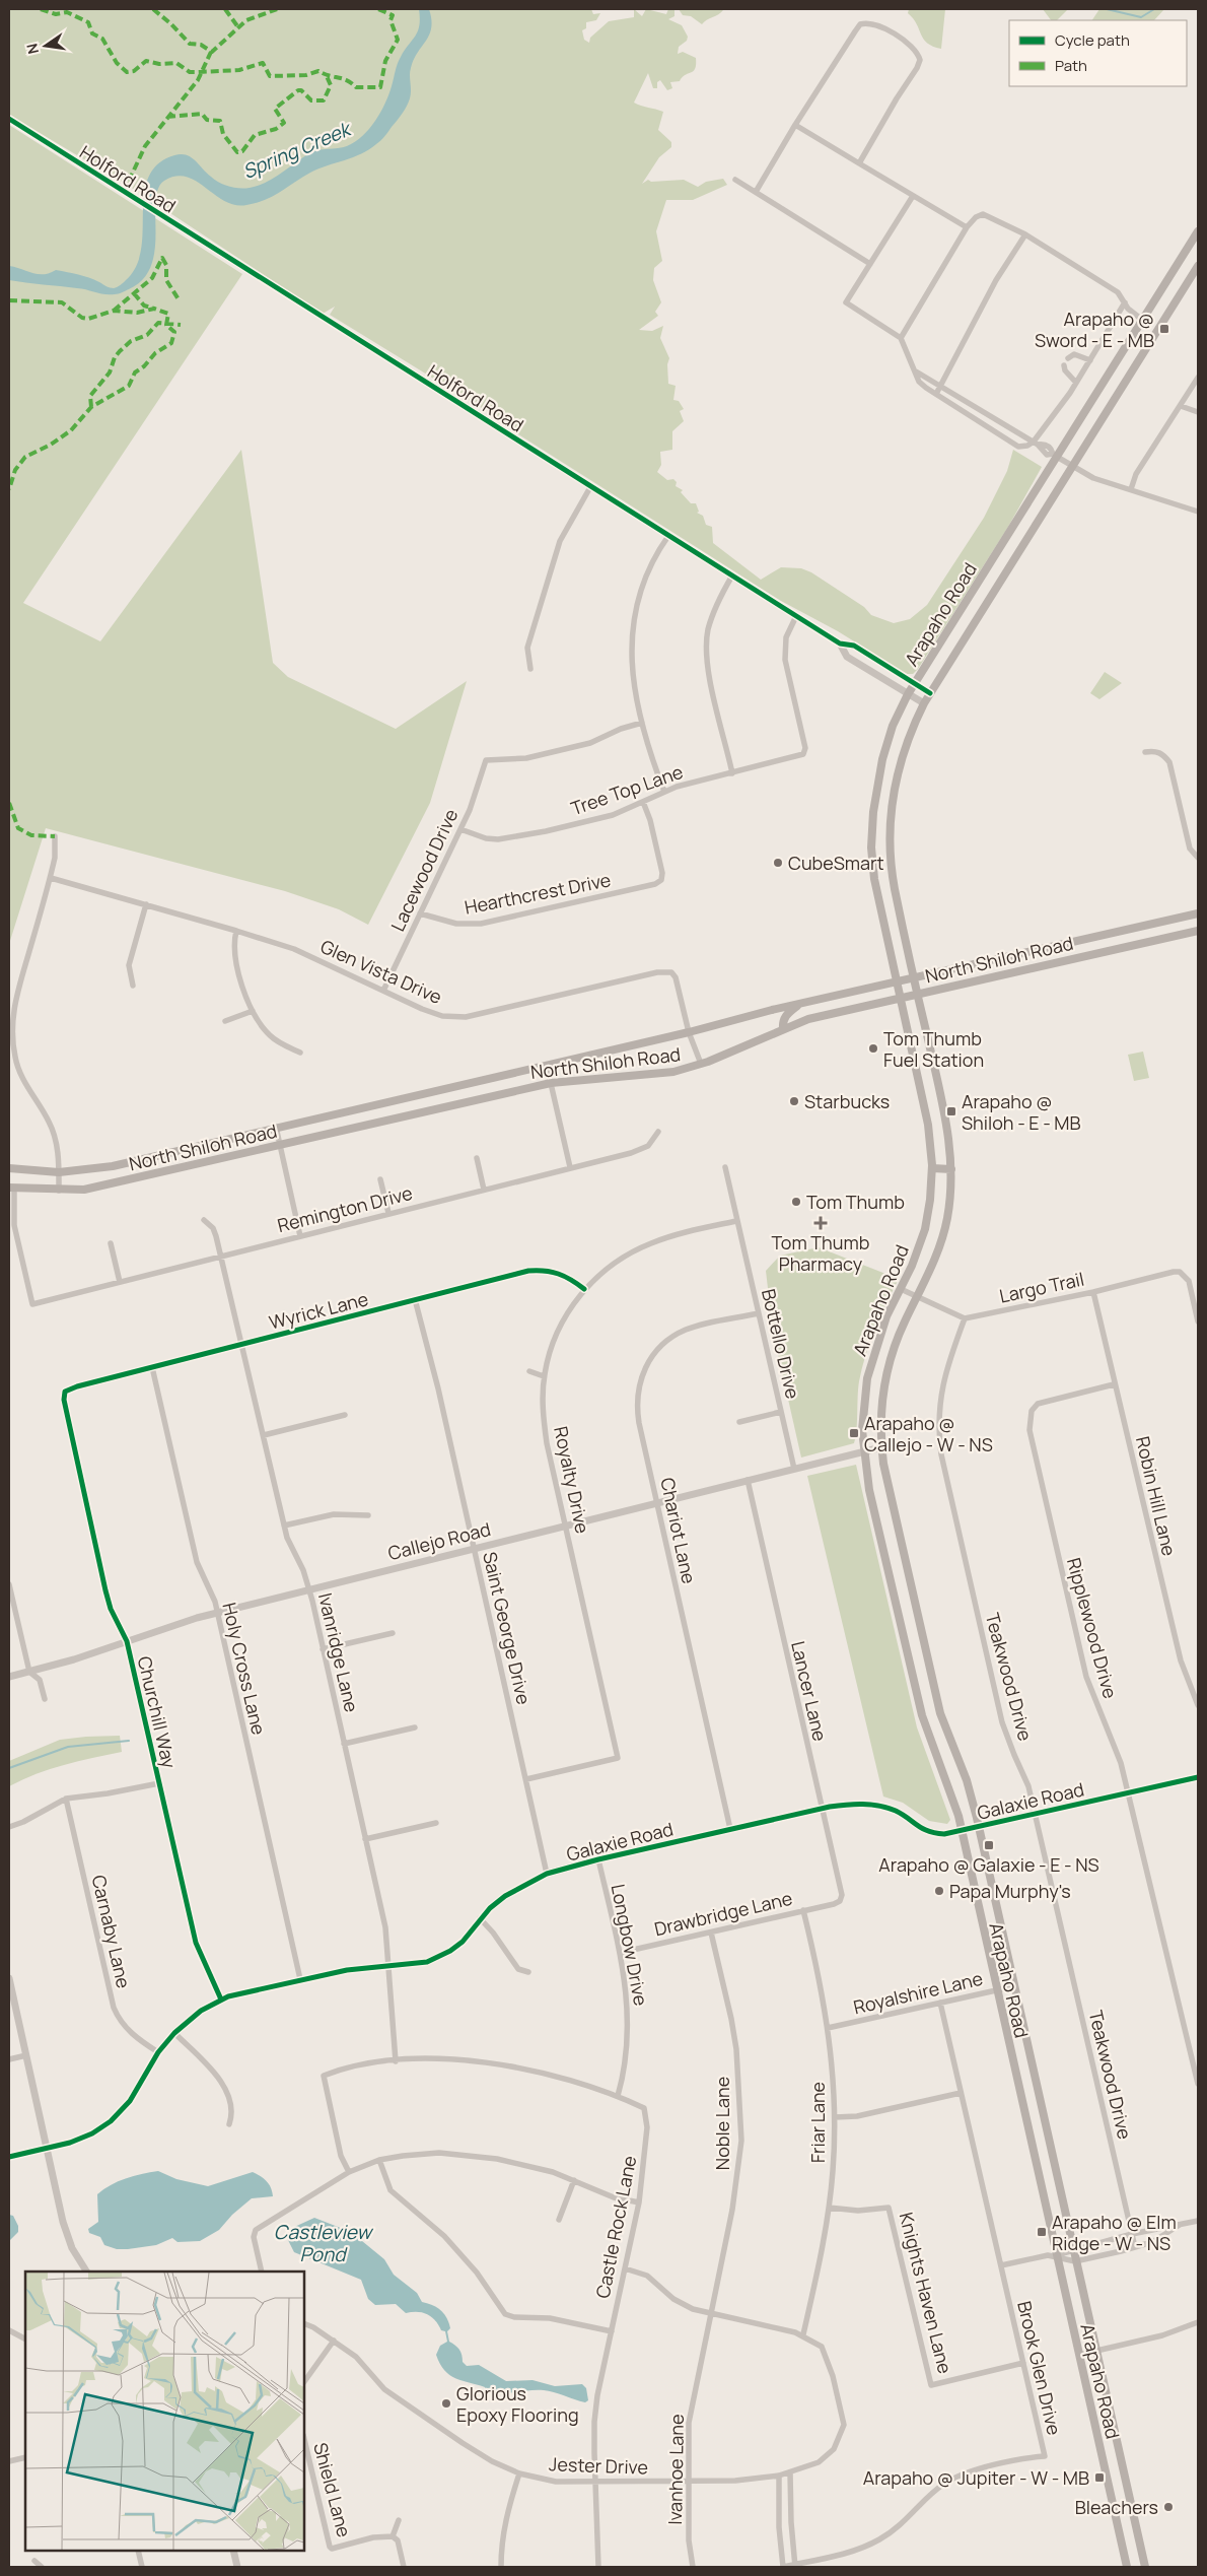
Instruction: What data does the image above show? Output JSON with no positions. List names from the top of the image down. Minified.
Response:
{"streets":{"main road":["Arapaho Road","North Shiloh Road"],"street":["Holford Road","Tree Top Lane","Lacewood Drive","Hearthcrest Drive","Glen Vista Drive","Remington Drive","Largo Trail","Wyrick Lane","Bottello Drive","Royalty Drive","Robin Hill Lane","Chariot Lane","Callejo Road","Saint George Drive","Ripplewood Drive","Ivanridge Lane","Holy Cross Lane","Teakwood Drive","Lancer Lane","Churchill Way","Galaxie Road","Drawbridge Lane","Carnaby Lane","Longbow Drive","Royalshire Lane","Friar Lane","Noble Lane","Castle Rock Lane","Knights Haven Lane","Brook Glen Drive","Jester Drive","Ivanhoe Lane","Shield Lane"]},"crossings":[["Holford Road","Arapaho Road"],["Holford Road","Tree Top Lane"],["Arapaho Road","North Shiloh Road"],["Arapaho Road","Callejo Road"],["Arapaho Road","Galaxie Road"],["Arapaho Road","Royalshire Lane"],["Tree Top Lane","Lacewood Drive"],["Tree Top Lane","Hearthcrest Drive"],["Lacewood Drive","Hearthcrest Drive"],["Lacewood Drive","Glen Vista Drive"],["North Shiloh Road","Glen Vista Drive"],["North Shiloh Road","Remington Drive"],["Remington Drive","Ivanridge Lane"],["Largo Trail","Robin Hill Lane"],["Largo Trail","Teakwood Drive"],["Wyrick Lane","Royalty Drive"],["Wyrick Lane","Saint George Drive"],["Wyrick Lane","Ivanridge Lane"],["Wyrick Lane","Holy Cross Lane"],["Wyrick Lane","Churchill Way"],["Bottello Drive","Royalty Drive"],["Bottello Drive","Chariot Lane"],["Bottello Drive","Callejo Road"],["Royalty Drive","Callejo Road"],["Royalty Drive","Saint George Drive"],["Robin Hill Lane","Ripplewood Drive"],["Chariot Lane","Callejo Road"],["Chariot Lane","Galaxie Road"],["Callejo Road","Saint George Drive"],["Callejo Road","Ivanridge Lane"],["Callejo Road","Holy Cross Lane"],["Callejo Road","Lancer Lane"],["Callejo Road","Churchill Way"],["Saint George Drive","Galaxie Road"],["Ripplewood Drive","Galaxie Road"],["Ivanridge Lane","Galaxie Road"],["Ivanridge Lane","Castle Rock Lane"],["Holy Cross Lane","Galaxie Road"],["Teakwood Drive","Galaxie Road"],["Lancer Lane","Galaxie Road"],["Lancer Lane","Drawbridge Lane"],["Churchill Way","Galaxie Road"],["Galaxie Road","Carnaby Lane"],["Galaxie Road","Longbow Drive"],["Drawbridge Lane","Longbow Drive"],["Drawbridge Lane","Friar Lane"],["Drawbridge Lane","Noble Lane"],["Longbow Drive","Castle Rock Lane"],["Royalshire Lane","Friar Lane"],["Royalshire Lane","Brook Glen Drive"],["Friar Lane","Knights Haven Lane"],["Friar Lane","Jester Drive"],["Noble Lane","Ivanhoe Lane"],["Castle Rock Lane","Jester Drive"],["Knights Haven Lane","Brook Glen Drive"],["Jester Drive","Ivanhoe Lane"]],"water":["Spring Creek","Castleview Pond"],"places":{"transit":["Arapaho @ Sword - E - MB","Arapaho @ Shiloh - E - MB","Arapaho @ Callejo - W - NS","Arapaho @ Galaxie - E - NS","Arapaho @ Elm Ridge - W - NS","Arapaho @ Jupiter - W - MB"],"other":["CubeSmart","Tom Thumb Fuel Station","Starbucks","Tom Thumb","Papa Murphy's","Glorious Epoxy Flooring","Bleachers"],"health":["Tom Thumb Pharmacy"]},"legend":["Cycle path","Path"],"north":"left"}
